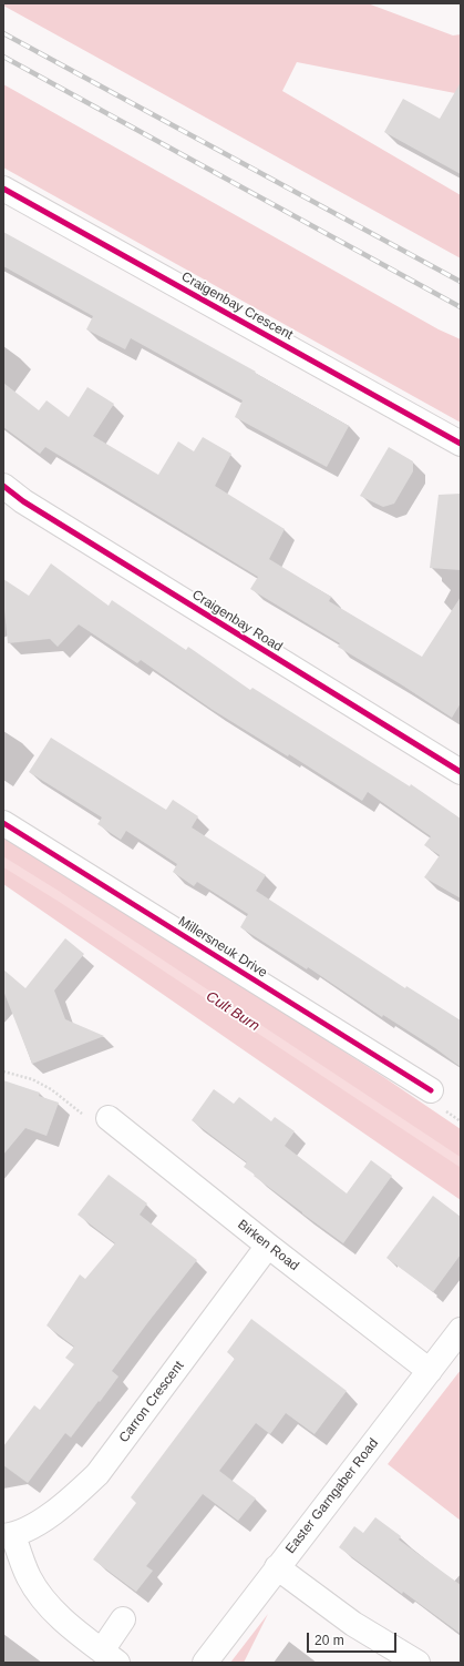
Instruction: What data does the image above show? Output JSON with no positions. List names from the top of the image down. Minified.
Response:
{"streets":{"street":["Craigenbay Crescent","Craigenbay Road","Millersneuk Drive","Birken Road","Carron Crescent","Easter Garngaber Road"]},"crossings":[["Birken Road","Carron Crescent"],["Birken Road","Easter Garngaber Road"]],"water":["Cult Burn"],"scale_bar":"20 m"}
